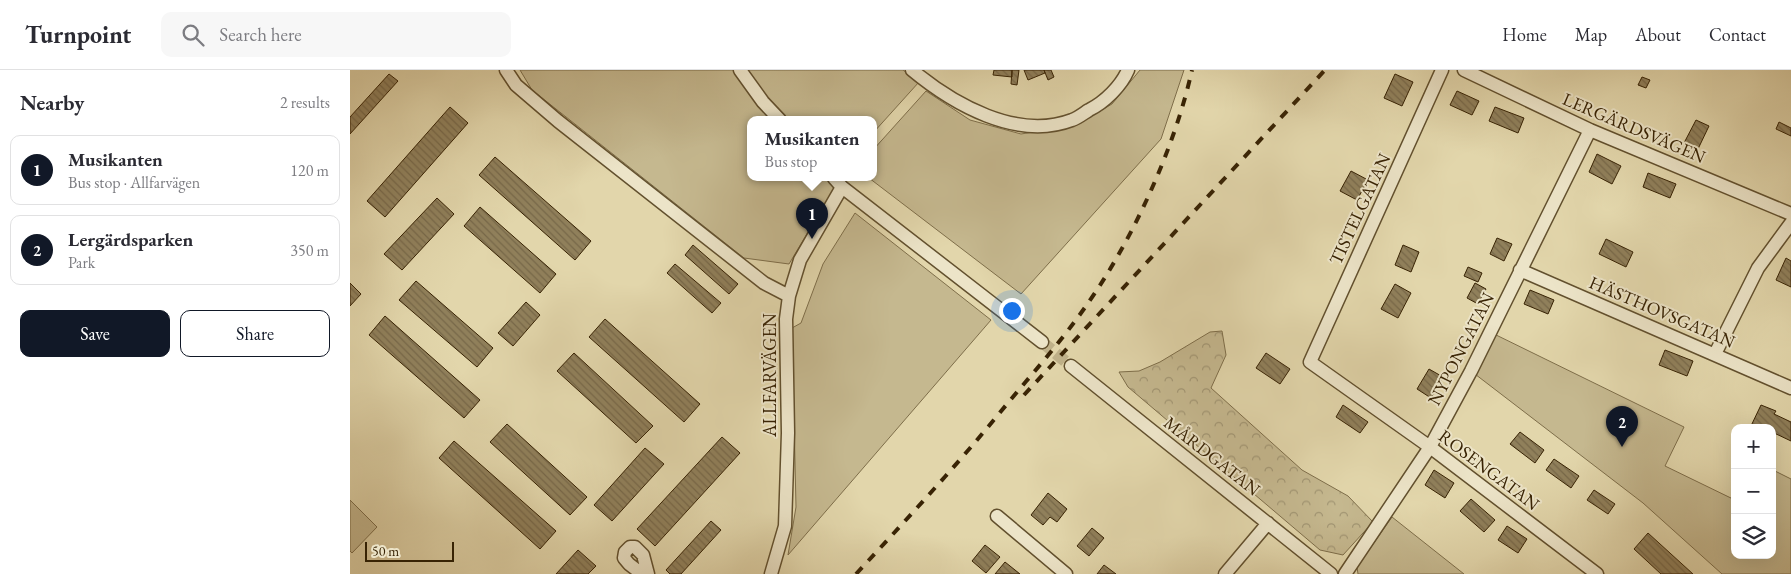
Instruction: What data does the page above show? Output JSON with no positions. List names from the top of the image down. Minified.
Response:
{"streets":{"street":["LERGÄRDSVÄGEN","TISTELGATAN","HÄSTHOVSGATAN","NYPONGATAN","ALLFARVÄGEN","MÅRDGATAN","ROSENGATAN"]},"crossings":[["LERGÄRDSVÄGEN","NYPONGATAN"],["TISTELGATAN","ROSENGATAN"],["HÄSTHOVSGATAN","NYPONGATAN"],["NYPONGATAN","ROSENGATAN"]],"scale_bar":"50 m","page":{"header":"Turnpoint","search":"Search here","nav":["Home","Map","About","Contact"],"heading":["Nearby","2 results"],"popup":["Musikanten","Bus stop"],"list":[{"mark":"1","name":"Musikanten","note":"Bus stop · Allfarvägen","value":"120 m"},{"mark":"2","name":"Lergärdsparken","note":"Park","value":"350 m"}],"pins":["1","2"],"buttons":["Save","Share"],"map_buttons":["+","−"],"scale":"50 m"}}
